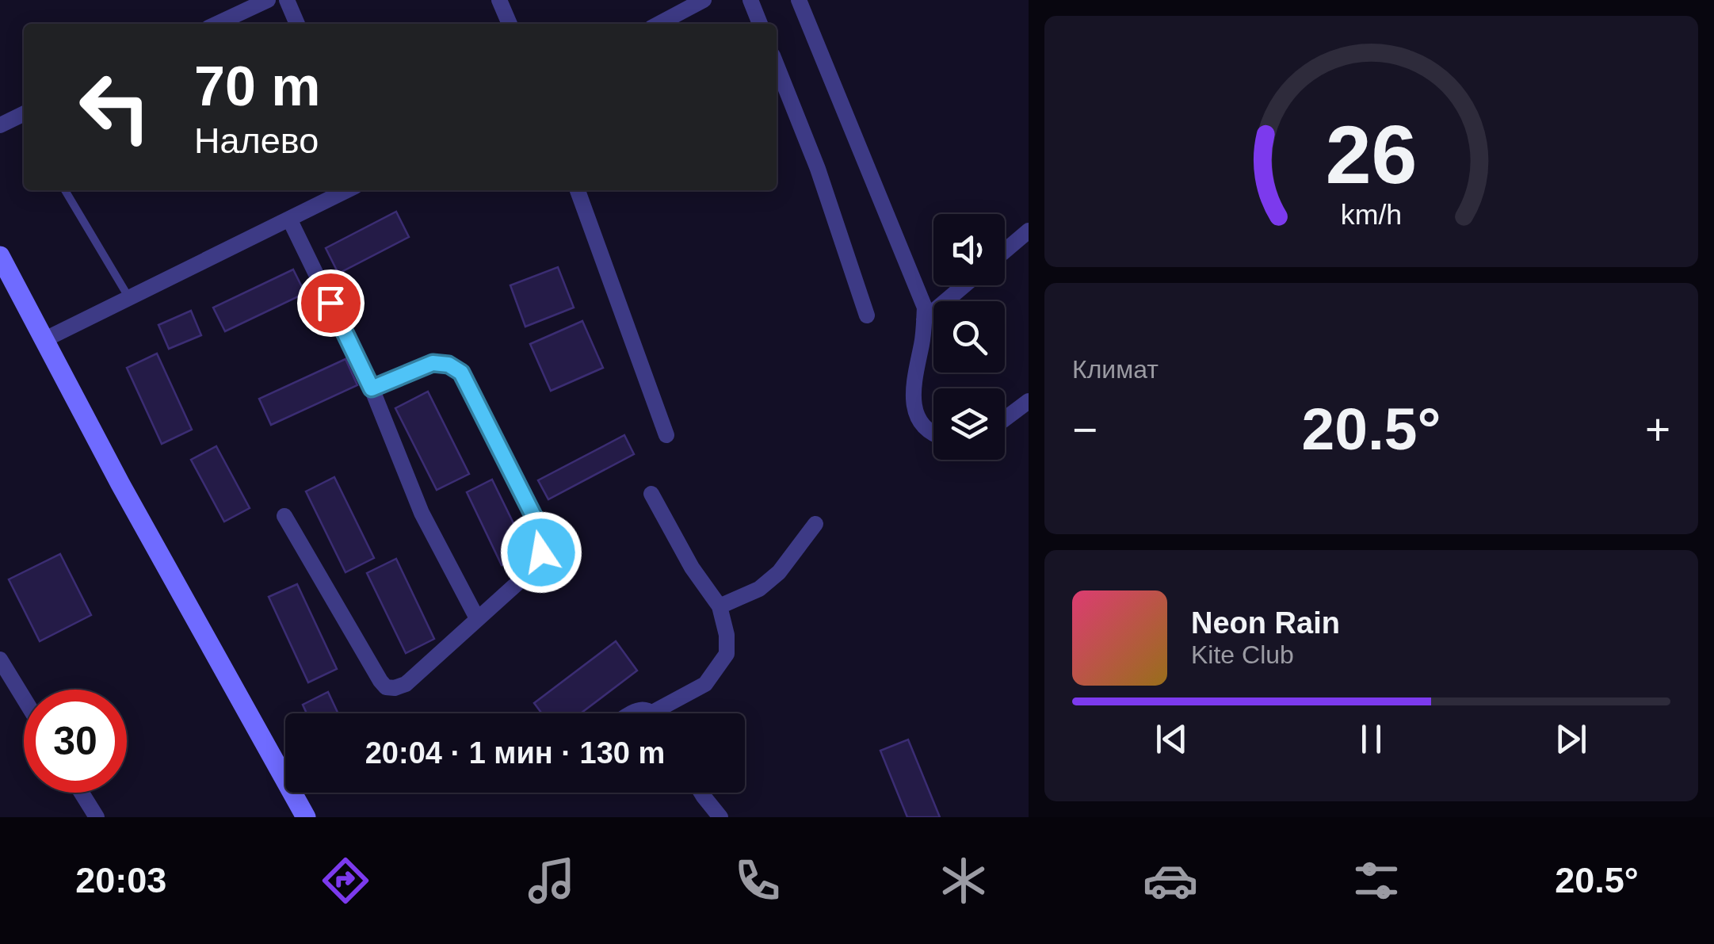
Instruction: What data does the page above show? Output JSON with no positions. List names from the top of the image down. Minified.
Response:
{"page":{"turn":["70 m","Налево"],"tile":"Климат","heat":["−","20.5°","+"],"song":["Neon Rain","Kite Club"],"limit":"30","trip":"20:04 · 1 мин · 130 m","tabs":["20:03","20.5°"],"gauge":["26","km/h"]}}
